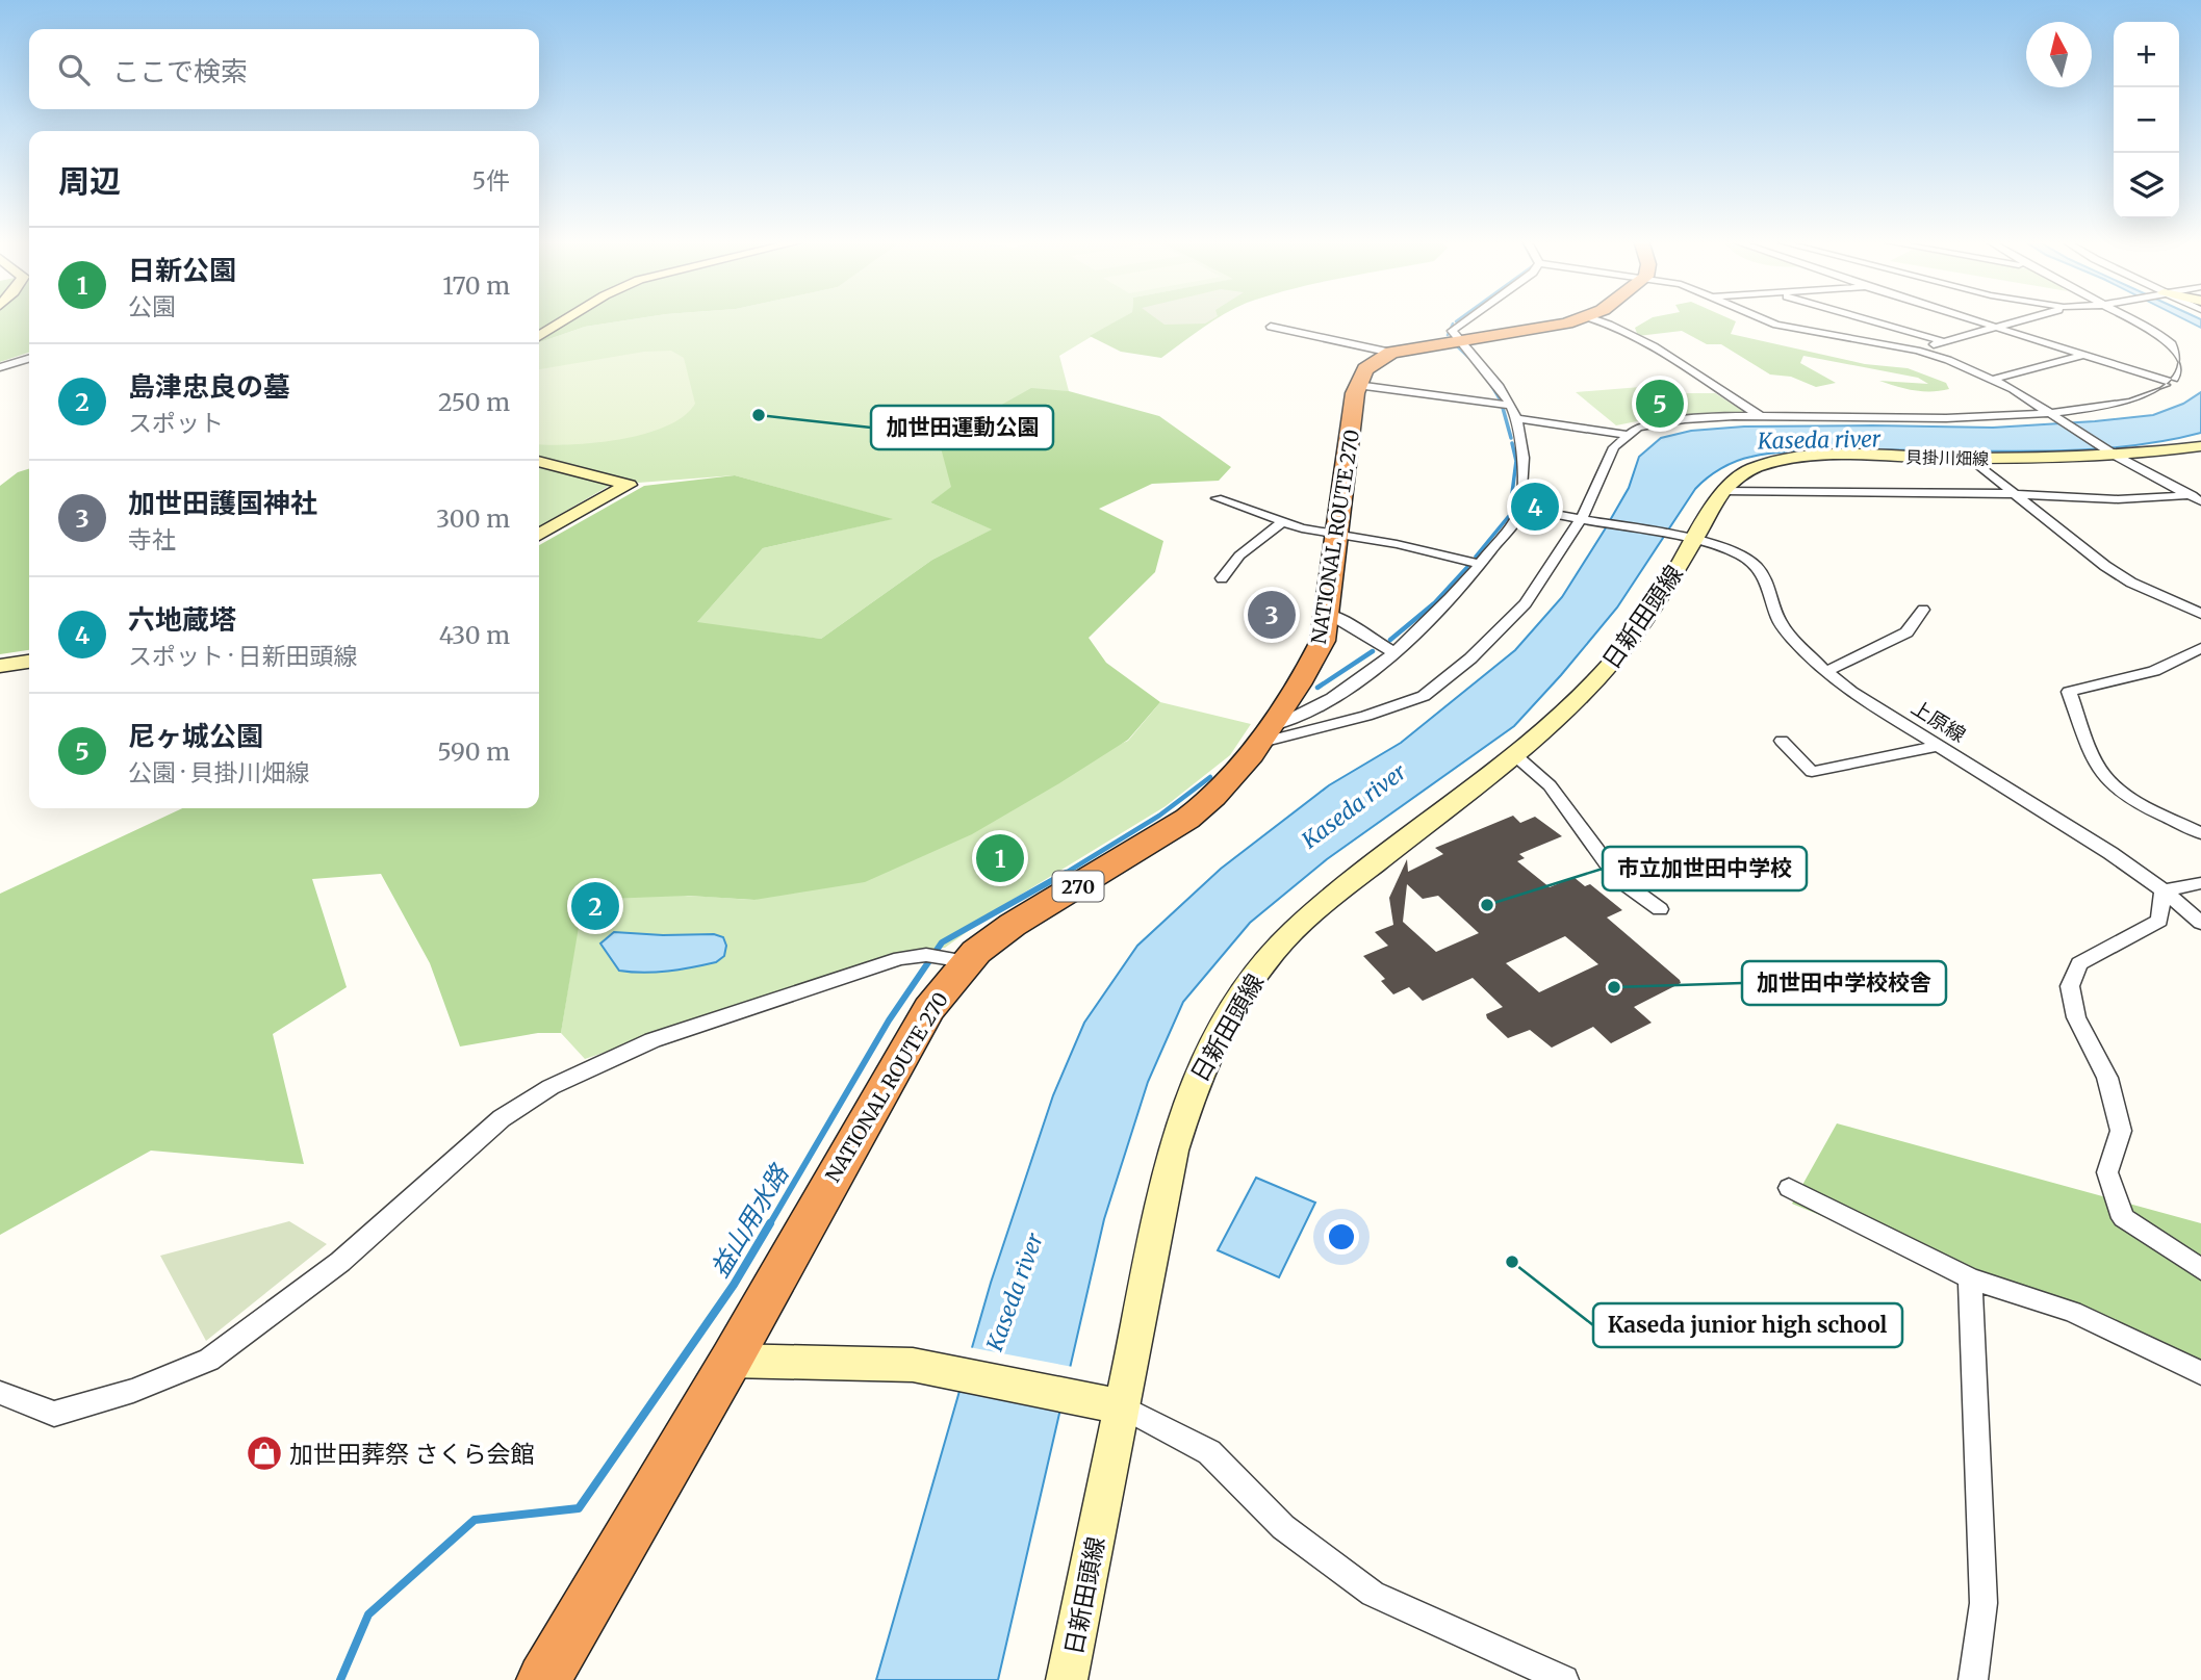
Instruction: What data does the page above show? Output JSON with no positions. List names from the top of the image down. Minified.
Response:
{"streets":{"highway":["NATIONAL ROUTE 270","270"],"street":["貝掛川畑線","日新田頭線","上原線"]},"crossings":[["貝掛川畑線","日新田頭線"],["貝掛川畑線","上原線"],["日新田頭線","上原線"]],"water":["Kaseda river","益山用水路"],"places":{"other":["加世田運動公園","市立加世田中学校","加世田中学校校舎","Kaseda junior high school"],"shop":["加世田葬祭 さくら会館"]},"north":"top","page":{"map_buttons":["+","−"],"search":"ここで検索","heading":["周辺","5件"],"list":[{"mark":"1","name":"日新公園","note":"公園","value":"170 m"},{"mark":"2","name":"島津忠良の墓","note":"スポット","value":"250 m"},{"mark":"3","name":"加世田護国神社","note":"寺社","value":"300 m"},{"mark":"4","name":"六地蔵塔","note":"スポット · 日新田頭線","value":"430 m"},{"mark":"5","name":"尼ヶ城公園","note":"公園 · 貝掛川畑線","value":"590 m"}],"pins":["5","4","3","1","2"]}}
